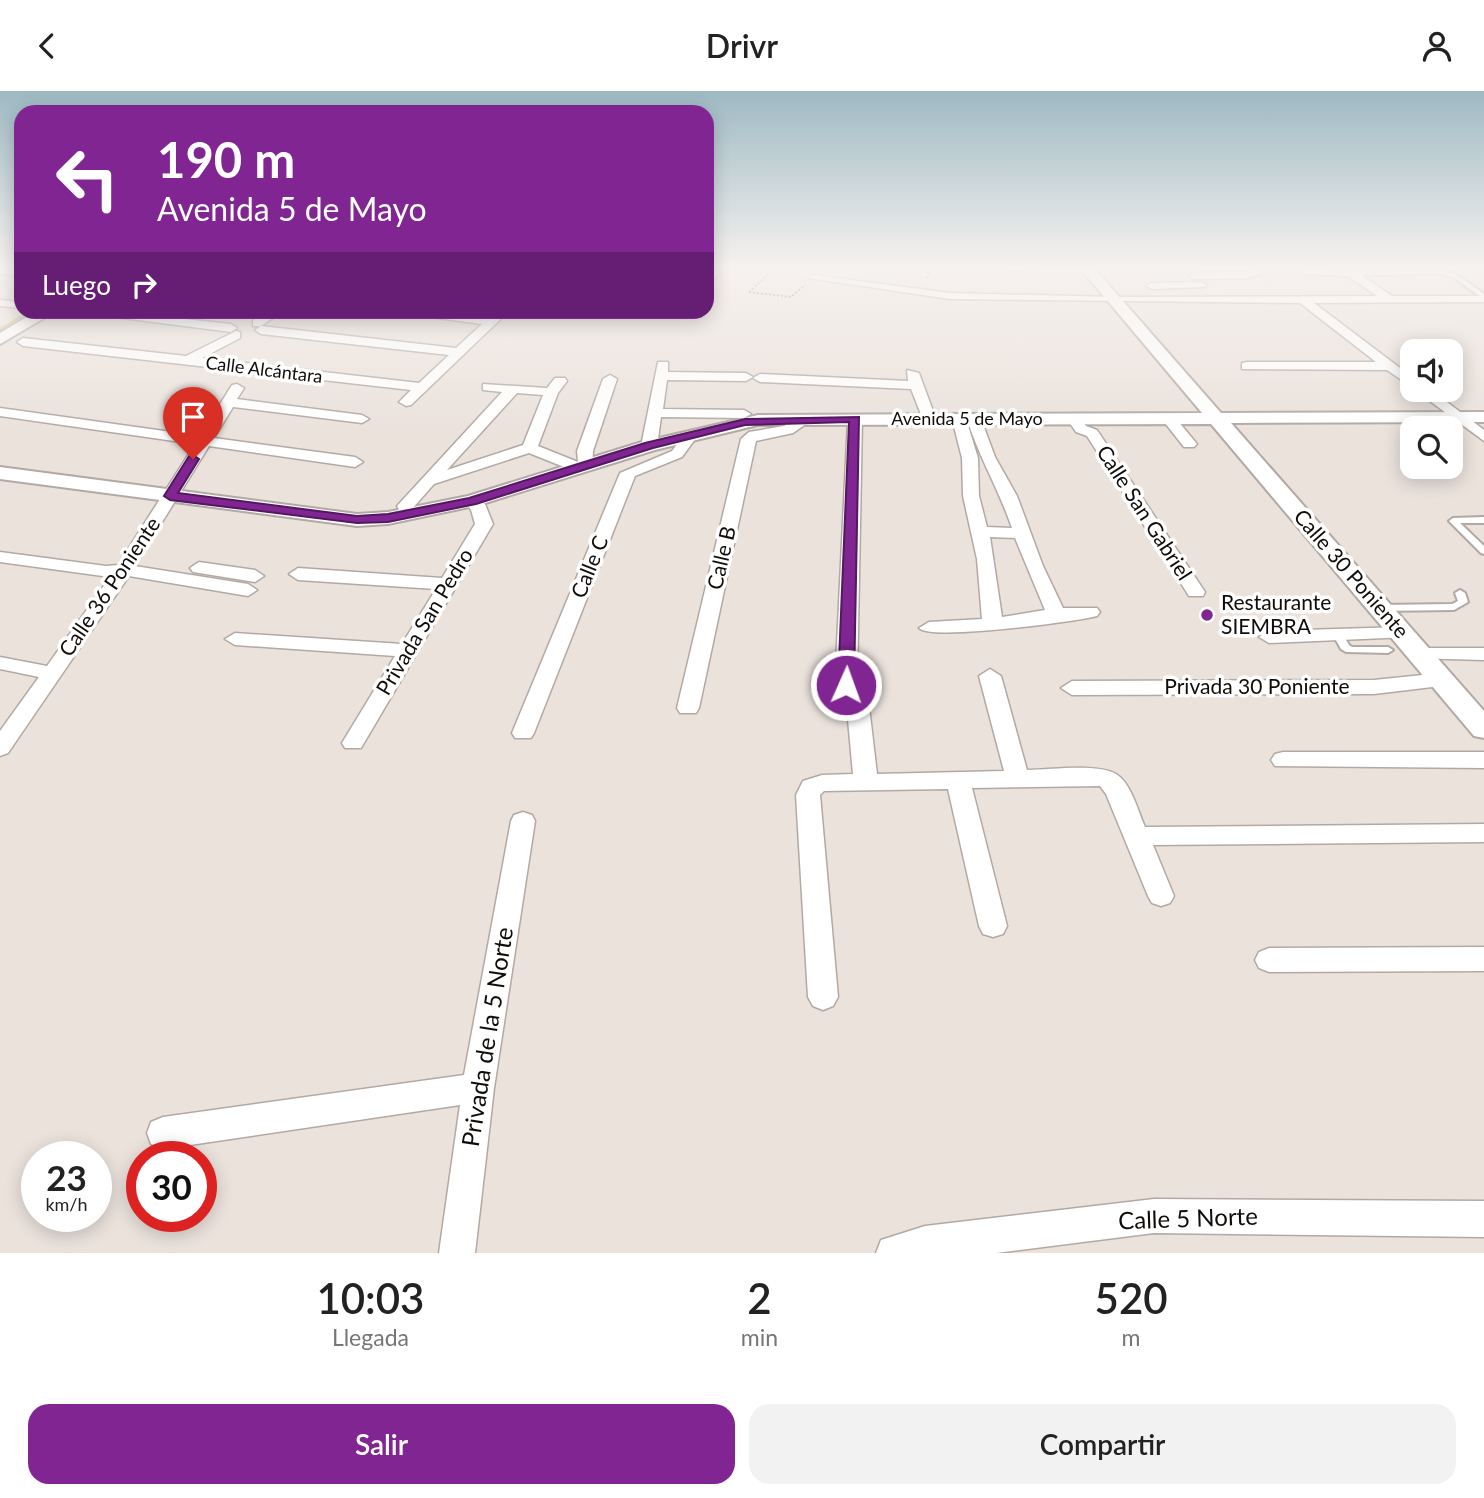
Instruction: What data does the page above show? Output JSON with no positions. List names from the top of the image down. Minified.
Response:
{"streets":{"street":["Calle Alcántara","Avenida 5 de Mayo","Calle San Gabriel","Calle B","Calle C","Calle 30 Poniente","Calle 36 Poniente","Privada San Pedro","Privada 30 Poniente","Privada de la 5 Norte","Calle 5 Norte"]},"crossings":[["Avenida 5 de Mayo","Calle San Gabriel"],["Avenida 5 de Mayo","Calle B"],["Avenida 5 de Mayo","Calle C"],["Avenida 5 de Mayo","Calle 30 Poniente"],["Avenida 5 de Mayo","Calle 36 Poniente"],["Avenida 5 de Mayo","Privada San Pedro"],["Calle 30 Poniente","Privada 30 Poniente"]],"places":["Restaurante SIEMBRA"],"page":{"header":"Drivr","turn":["190 m","Avenida 5 de Mayo"],"then":"Luego","speed":"23 km/h","limit":"30","eta":["10:03","Llegada","2","min","520","m"],"buttons":["Salir","Compartir"]}}
